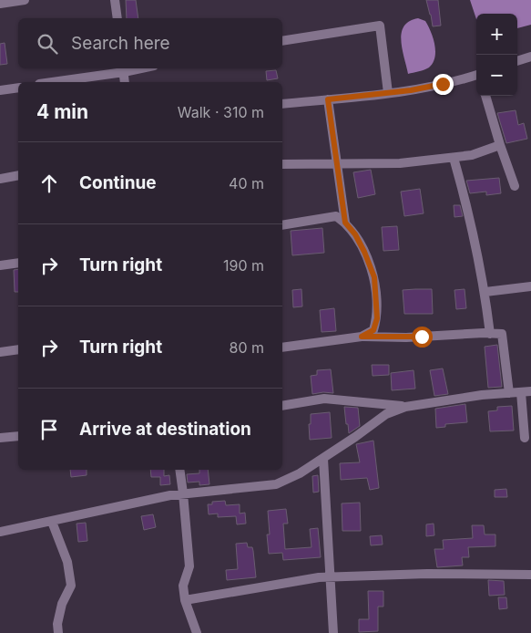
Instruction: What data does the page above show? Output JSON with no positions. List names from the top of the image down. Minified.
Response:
{"page":{"map_buttons":["+","−"],"search":"Search here","heading":["4 min","Walk · 310 m"],"list":[["Continue","40 m"],["Turn right","190 m"],["Turn right","80 m"],"Arrive at destination"]}}
